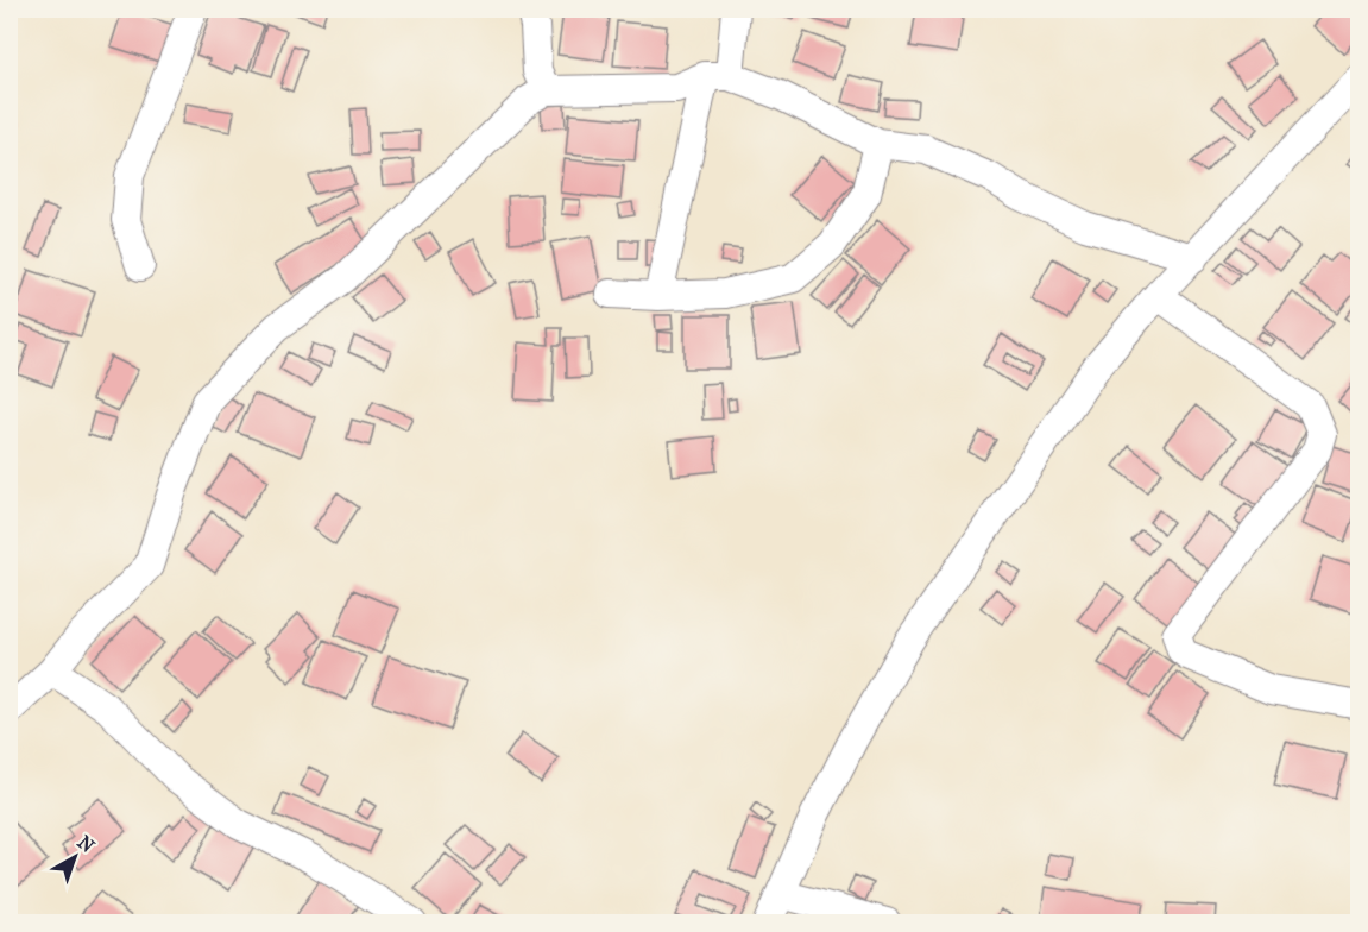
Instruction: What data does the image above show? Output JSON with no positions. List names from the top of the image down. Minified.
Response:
{"north":"top right"}
